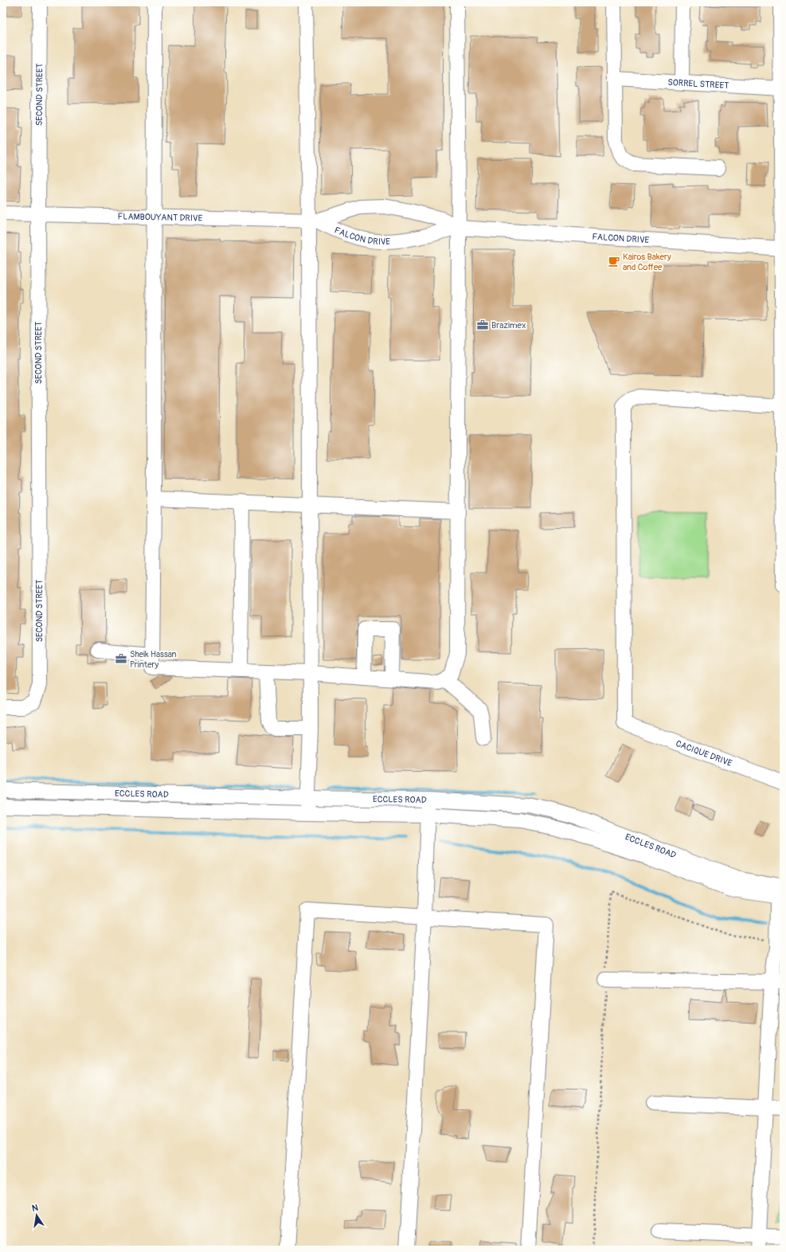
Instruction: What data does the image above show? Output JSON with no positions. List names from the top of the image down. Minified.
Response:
{"streets":{"street":["SORREL STREET","SECOND STREET","FLAMBOUYANT DRIVE","FALCON DRIVE","CACIQUE DRIVE","ECCLES ROAD"]},"crossings":[["SECOND STREET","FLAMBOUYANT DRIVE"],["FLAMBOUYANT DRIVE","FALCON DRIVE"]],"places":{"cafe":["Kairos Bakery and Coffee"],"office":["Brazimex","Sheik Hassan Printery"]},"north":"top"}
